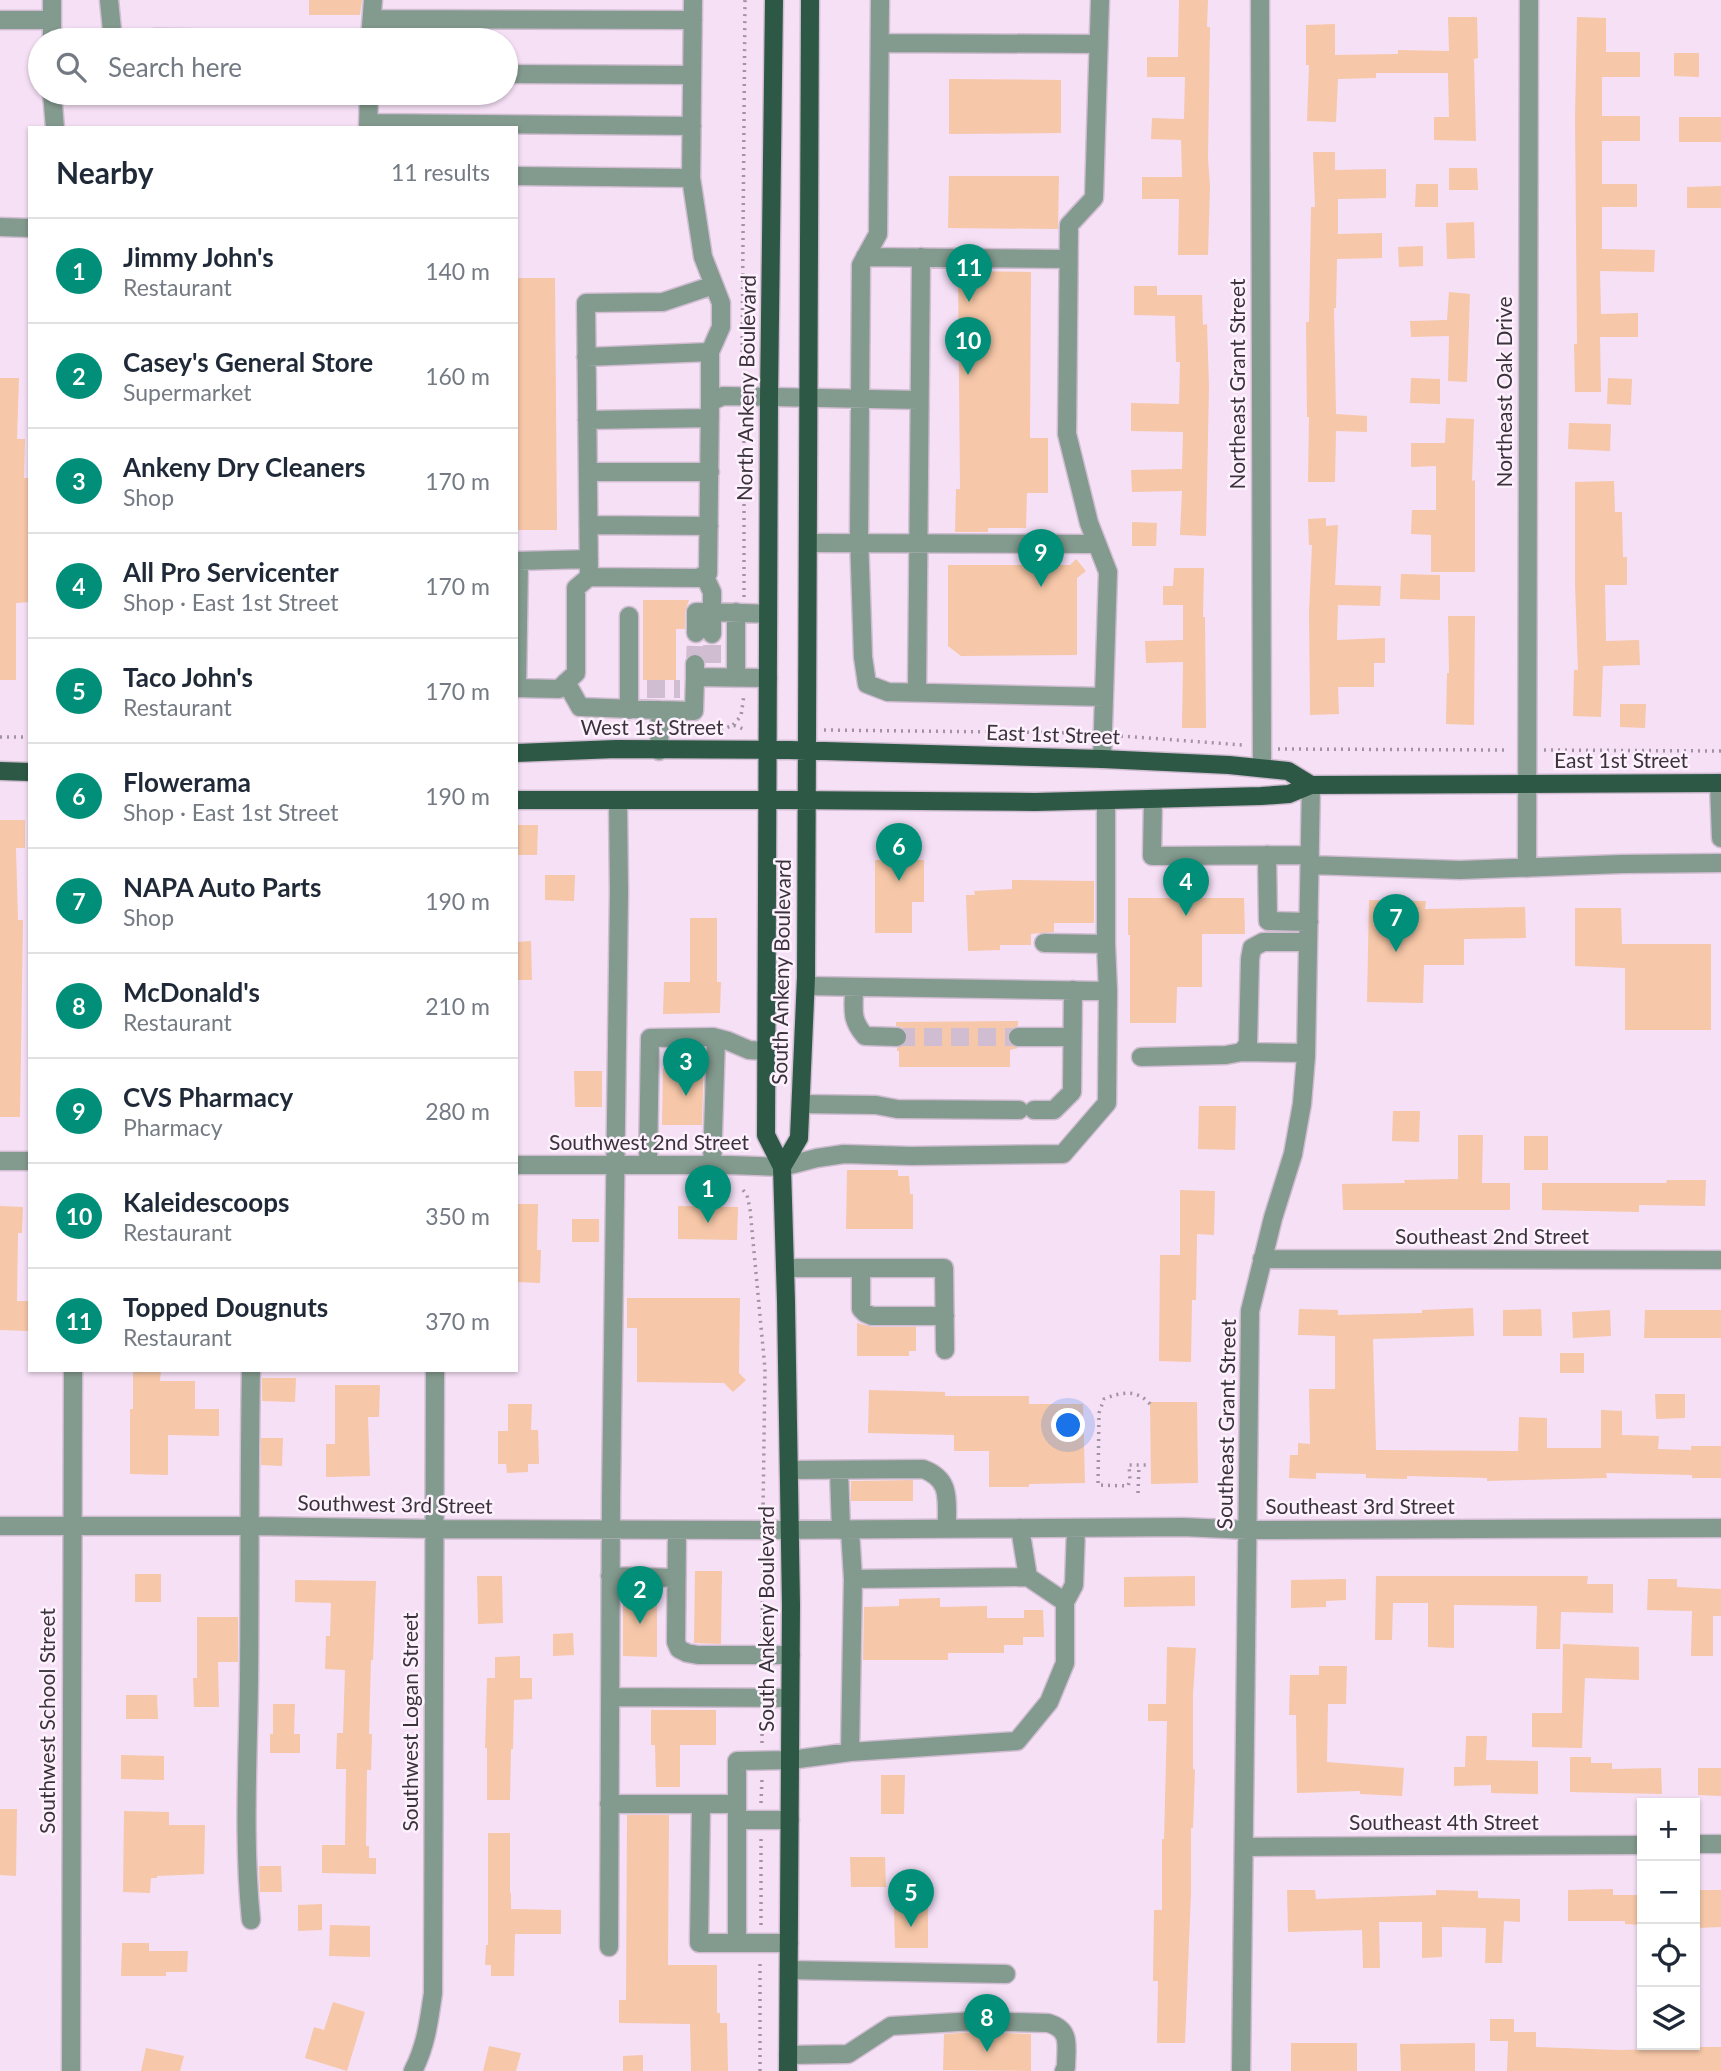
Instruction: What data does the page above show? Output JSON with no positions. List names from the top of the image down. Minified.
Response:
{"streets":{"main road":["North Ankeny Boulevard","West 1st Street","East 1st Street","South Ankeny Boulevard"],"street":["Northeast Grant Street","Northeast Oak Drive","Southwest 2nd Street","Southeast 2nd Street","Southeast Grant Street","Southwest 3rd Street","Southeast 3rd Street","Southwest School Street","Southwest Logan Street","Southeast 4th Street"]},"crossings":[["Northeast Grant Street","East 1st Street"],["North Ankeny Boulevard","West 1st Street"],["North Ankeny Boulevard","South Ankeny Boulevard"],["Northeast Oak Drive","East 1st Street"],["West 1st Street","East 1st Street"],["East 1st Street","South Ankeny Boulevard"],["East 1st Street","Southwest 2nd Street"],["East 1st Street","Southeast Grant Street"],["South Ankeny Boulevard","Southwest 2nd Street"],["South Ankeny Boulevard","Southwest 3rd Street"],["South Ankeny Boulevard","Southeast 3rd Street"],["Southeast 2nd Street","Southeast Grant Street"],["Southeast Grant Street","Southeast 3rd Street"],["Southeast Grant Street","Southeast 4th Street"],["Southwest 3rd Street","Southeast 3rd Street"],["Southwest 3rd Street","Southwest School Street"],["Southwest 3rd Street","Southwest Logan Street"]],"page":{"search":"Search here","heading":["Nearby","11 results"],"list":[{"mark":"1","name":"Jimmy John's","note":"Restaurant","value":"140 m"},{"mark":"2","name":"Casey's General Store","note":"Supermarket","value":"160 m"},{"mark":"3","name":"Ankeny Dry Cleaners","note":"Shop","value":"170 m"},{"mark":"4","name":"All Pro Servicenter","note":"Shop · East 1st Street","value":"170 m"},{"mark":"5","name":"Taco John's","note":"Restaurant","value":"170 m"},{"mark":"6","name":"Flowerama","note":"Shop · East 1st Street","value":"190 m"},{"mark":"7","name":"NAPA Auto Parts","note":"Shop","value":"190 m"},{"mark":"8","name":"McDonald's","note":"Restaurant","value":"210 m"},{"mark":"9","name":"CVS Pharmacy","note":"Pharmacy","value":"280 m"},{"mark":"10","name":"Kaleidescoops","note":"Restaurant","value":"350 m"},{"mark":"11","name":"Topped Dougnuts","note":"Restaurant","value":"370 m"}],"pins":["11","10","9","6","4","7","3","1","2","5","8"],"map_buttons":["+","−"]}}
